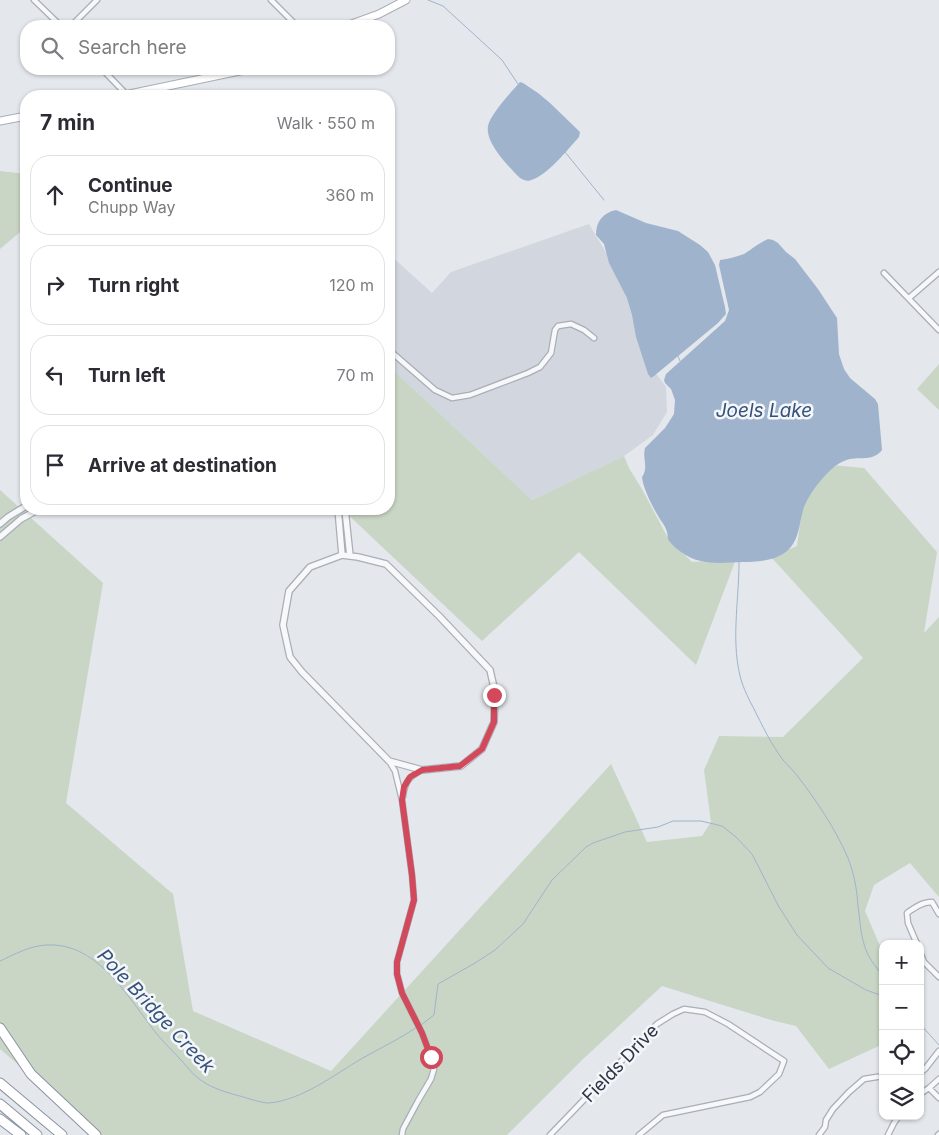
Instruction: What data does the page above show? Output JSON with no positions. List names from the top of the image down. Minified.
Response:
{"streets":{"street":["Fields Drive"]},"water":["Joels Lake","Pole Bridge Creek"],"page":{"search":"Search here","heading":["7 min","Walk · 550 m"],"list":[["Continue","Chupp Way","360 m"],["Turn right","120 m"],["Turn left","70 m"],"Arrive at destination"],"map_buttons":["+","−"]}}
